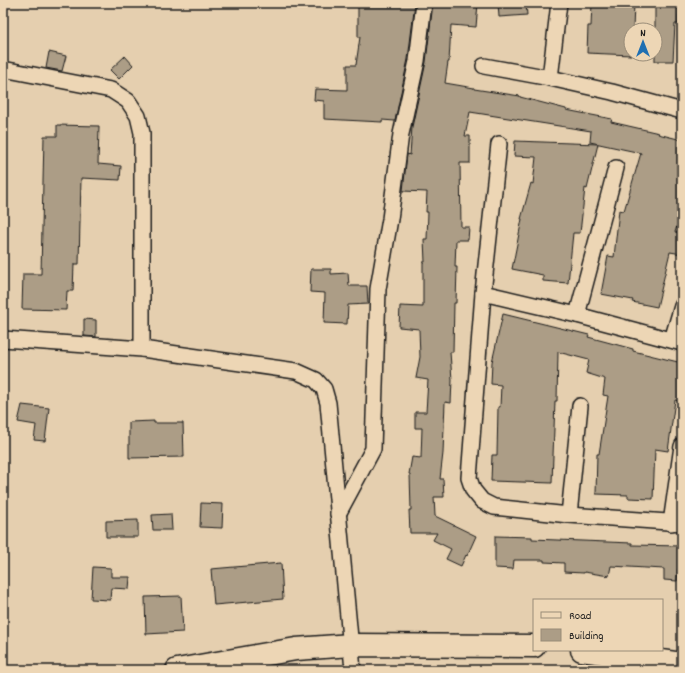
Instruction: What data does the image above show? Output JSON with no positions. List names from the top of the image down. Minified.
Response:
{"legend":["Road","Building"],"north":"top"}
